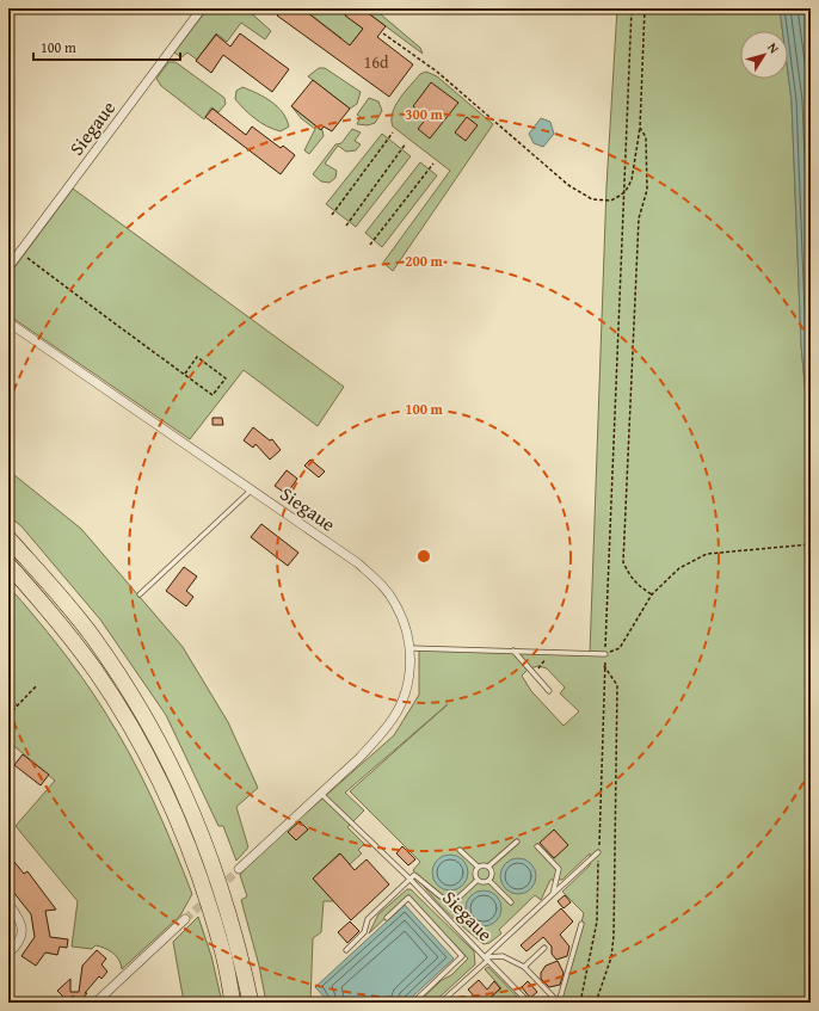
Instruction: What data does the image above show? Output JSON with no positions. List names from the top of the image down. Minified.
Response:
{"streets":{"street":["Siegaue"]},"house_numbers":["16d"],"scale_bar":"100 m","north":"top right","rings":["300 m","200 m","100 m"]}
